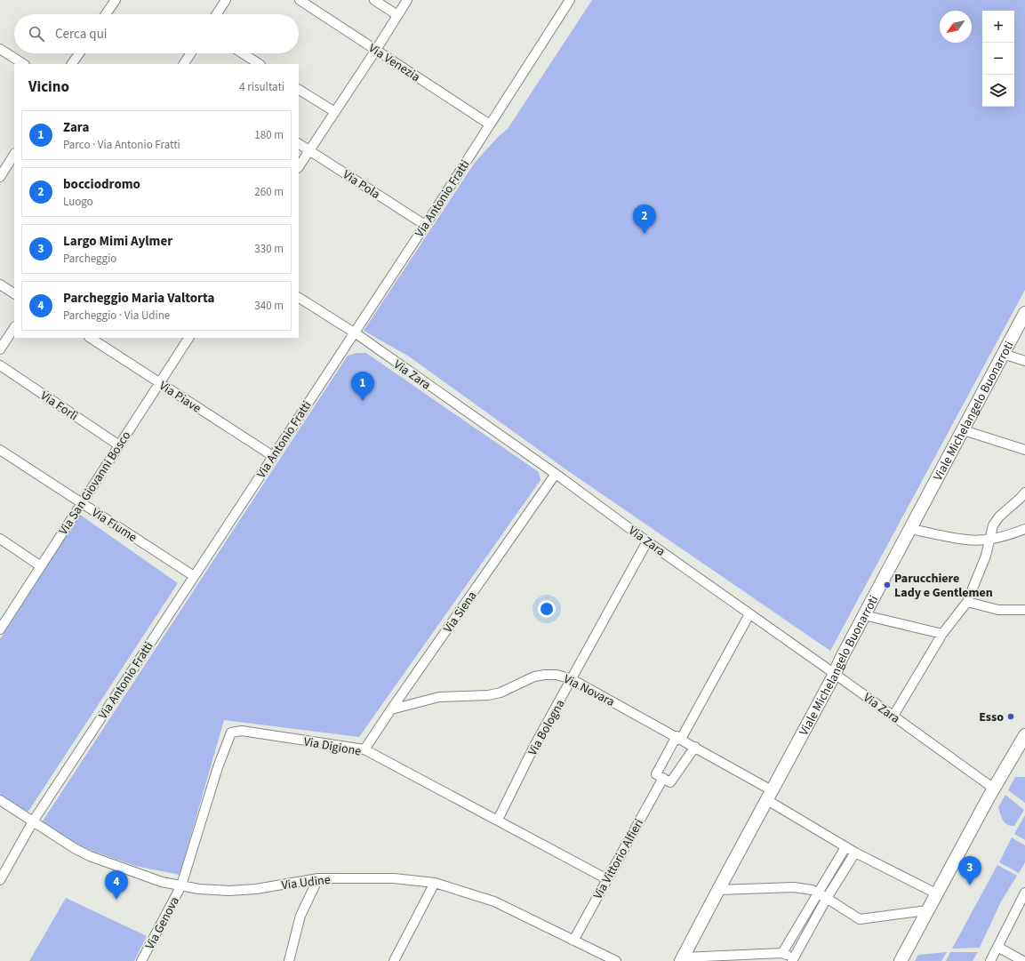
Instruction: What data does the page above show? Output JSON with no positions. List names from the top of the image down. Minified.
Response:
{"streets":{"street":["Via Venezia","Via Pola","Via Antonio Fratti","Via Zara","Via Piave","Via Forlì","Viale Michelangelo Buonarroti","Via San Giovanni Bosco","Via Fiume","Via Siena","Via Novara","Via Bologna","Via Digione","Via Vittorio Alfieri","Via Udine","Via Genova"]},"crossings":[["Via Venezia","Via Antonio Fratti"],["Via Pola","Via Antonio Fratti"],["Via Antonio Fratti","Via Zara"],["Via Antonio Fratti","Via Piave"],["Via Antonio Fratti","Via Fiume"],["Via Antonio Fratti","Via Udine"],["Via Zara","Viale Michelangelo Buonarroti"],["Via Zara","Via Siena"],["Via Zara","Via Bologna"],["Via Piave","Via San Giovanni Bosco"],["Via Forlì","Via San Giovanni Bosco"],["Viale Michelangelo Buonarroti","Via Novara"],["Via San Giovanni Bosco","Via Fiume"],["Via Siena","Via Novara"],["Via Siena","Via Digione"],["Via Novara","Via Bologna"],["Via Bologna","Via Digione"],["Via Digione","Via Vittorio Alfieri"],["Via Digione","Via Udine"],["Via Digione","Via Genova"],["Via Vittorio Alfieri","Via Udine"],["Via Udine","Via Genova"]],"places":["Parucchiere Lady e Gentlemen","Esso"],"north":"bottom left","page":{"map_buttons":["+","−"],"search":"Cerca qui","heading":["Vicino","4 risultati"],"list":[{"mark":"1","name":"Zara","note":"Parco · Via Antonio Fratti","value":"180 m"},{"mark":"2","name":"bocciodromo","note":"Luogo","value":"260 m"},{"mark":"3","name":"Largo Mimi Aylmer","note":"Parcheggio","value":"330 m"},{"mark":"4","name":"Parcheggio Maria Valtorta","note":"Parcheggio · Via Udine","value":"340 m"}],"pins":["2","1","3","4"]}}
